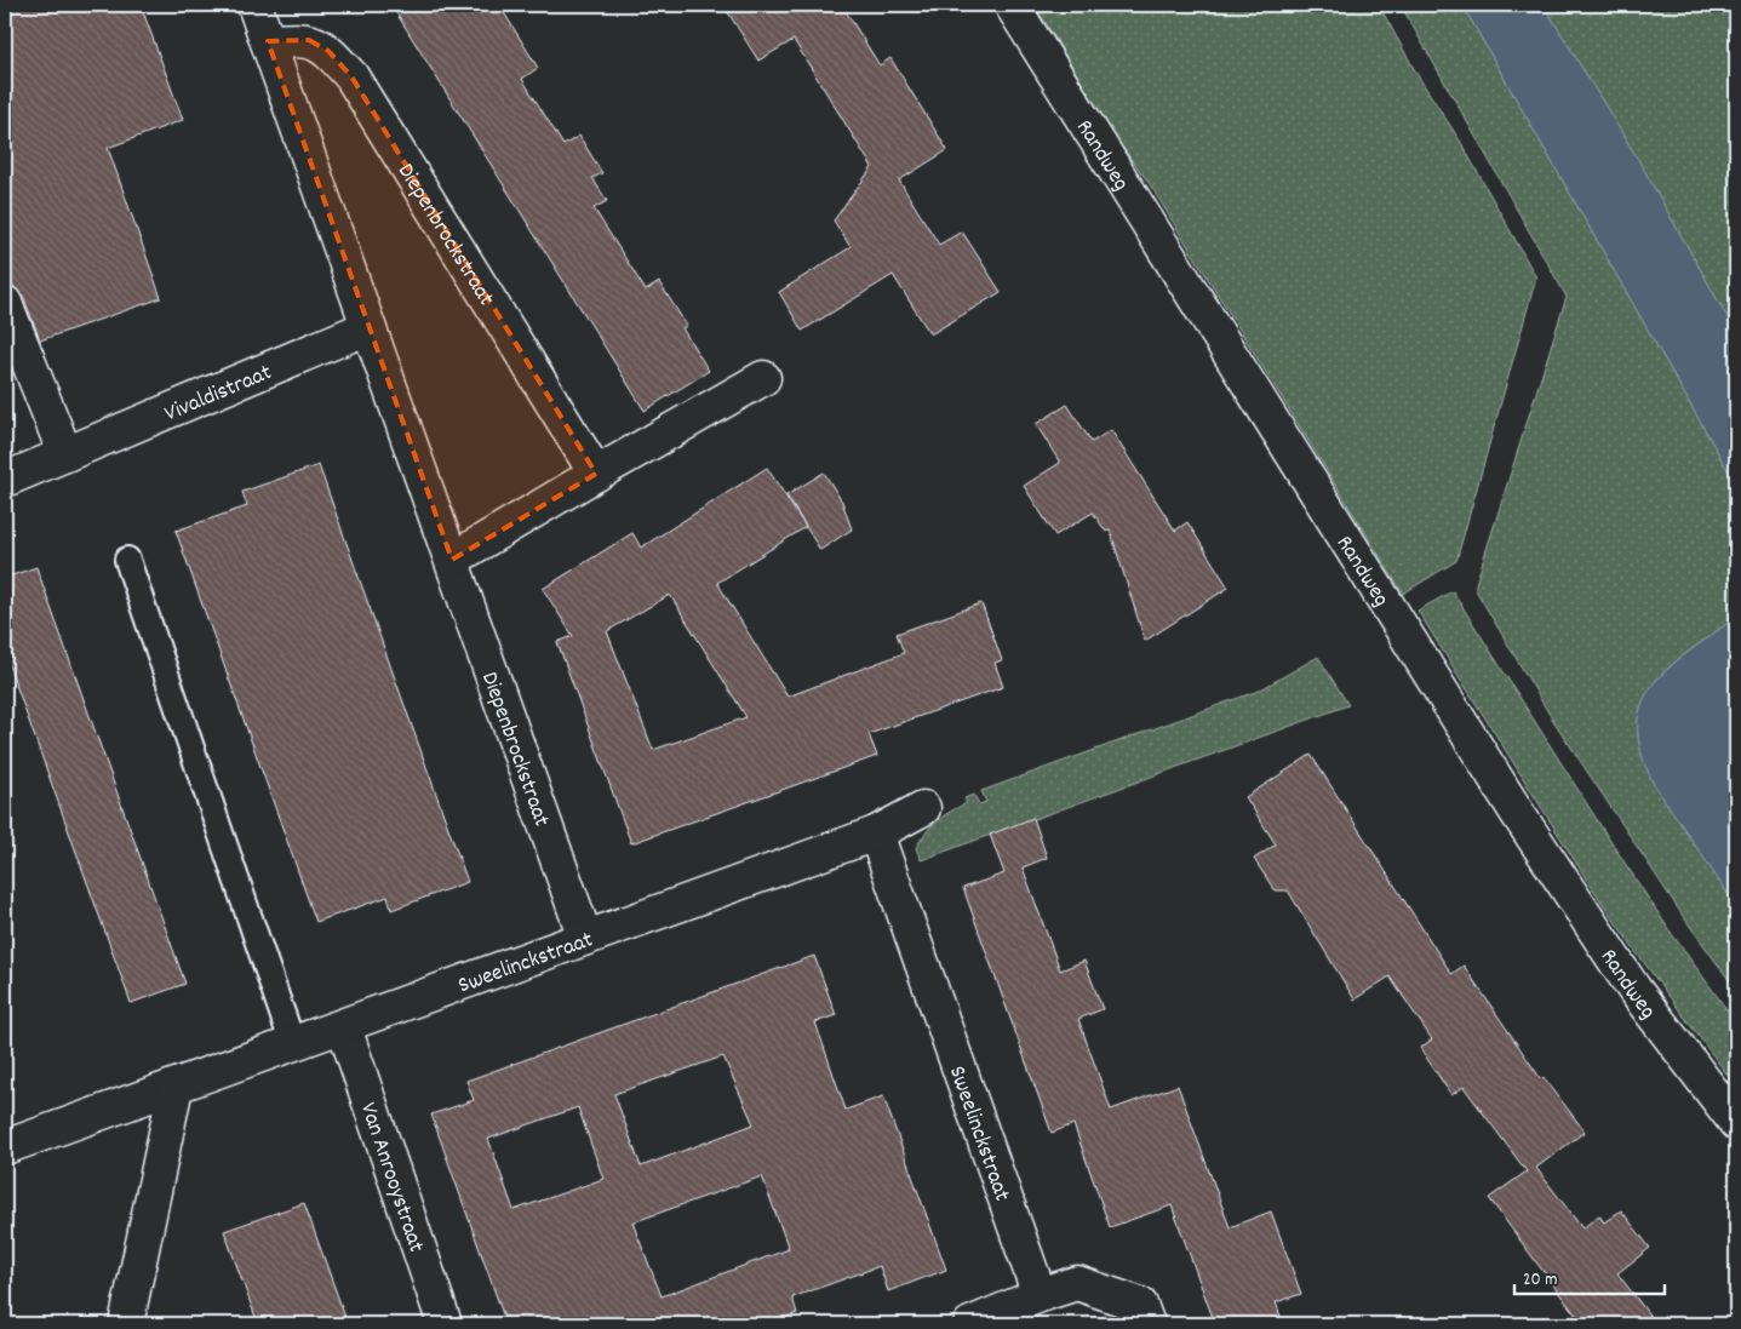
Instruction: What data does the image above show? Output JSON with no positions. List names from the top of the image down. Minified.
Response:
{"streets":{"street":["Randweg","Diepenbrockstraat","Vivaldistraat","Sweelinckstraat","Van Anrooystraat"]},"crossings":[["Diepenbrockstraat","Vivaldistraat"],["Diepenbrockstraat","Sweelinckstraat"],["Sweelinckstraat","Van Anrooystraat"]],"scale_bar":"20 m"}
